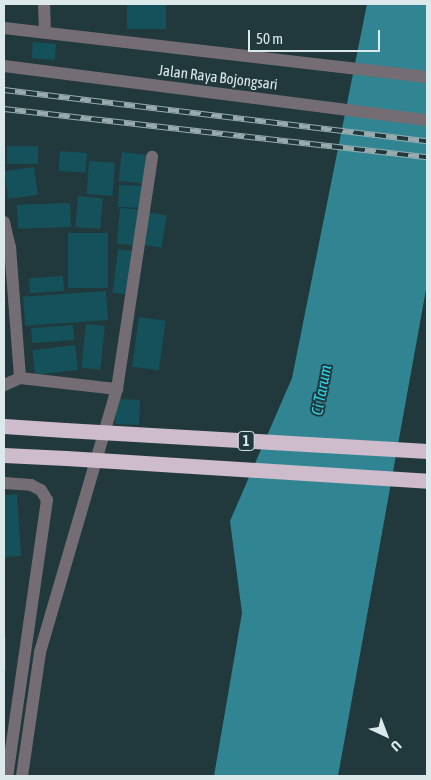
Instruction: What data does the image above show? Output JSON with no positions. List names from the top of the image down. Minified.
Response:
{"streets":{"highway":["1"],"street":["Jalan Raya Bojongsari"]},"water":["Ci Tarum"],"scale_bar":"50 m","north":"bottom right"}
